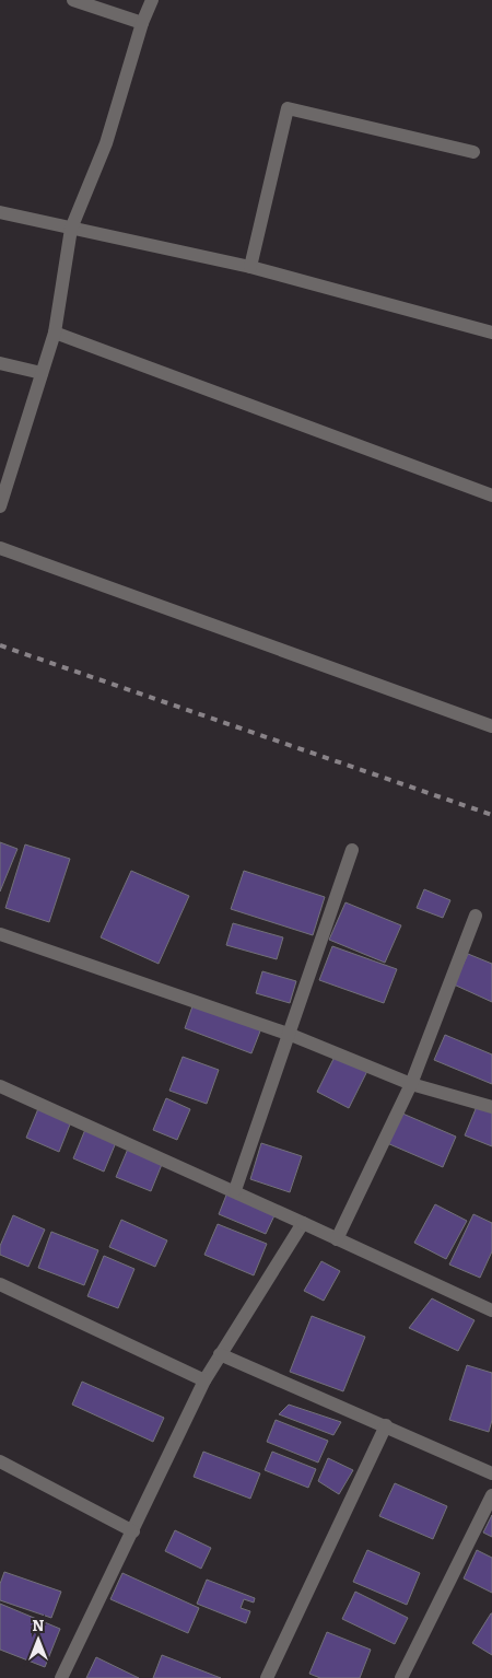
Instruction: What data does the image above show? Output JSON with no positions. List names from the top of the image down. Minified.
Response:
{"north":"top"}
